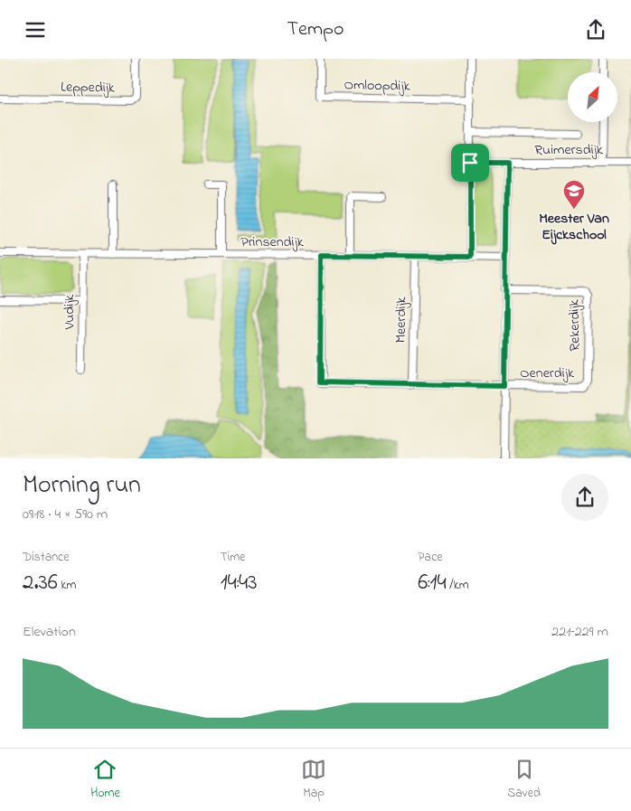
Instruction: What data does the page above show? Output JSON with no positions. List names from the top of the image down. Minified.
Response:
{"streets":{"street":["Omloopdijk","Leppedijk","Ruimersdijk","Prinsendijk","Vudijk","Meerdijk","Rekerdijk","Oenerdijk"]},"crossings":[["Prinsendijk","Vudijk"],["Prinsendijk","Meerdijk"],["Prinsendijk","Oenerdijk"],["Meerdijk","Oenerdijk"],["Rekerdijk","Oenerdijk"]],"places":{"school or university":["Meester Van Eijckschool"]},"north":"top right","page":{"header":"Tempo","heading":["Morning run","09:18 · 4 × 590 m"],"stats":[["Distance","2.36 km"],["Time","14:43"],["Pace","6:14 /km"]],"chart":["Elevation","221–229 m"],"tabs":["Home","Map","Saved"]}}
